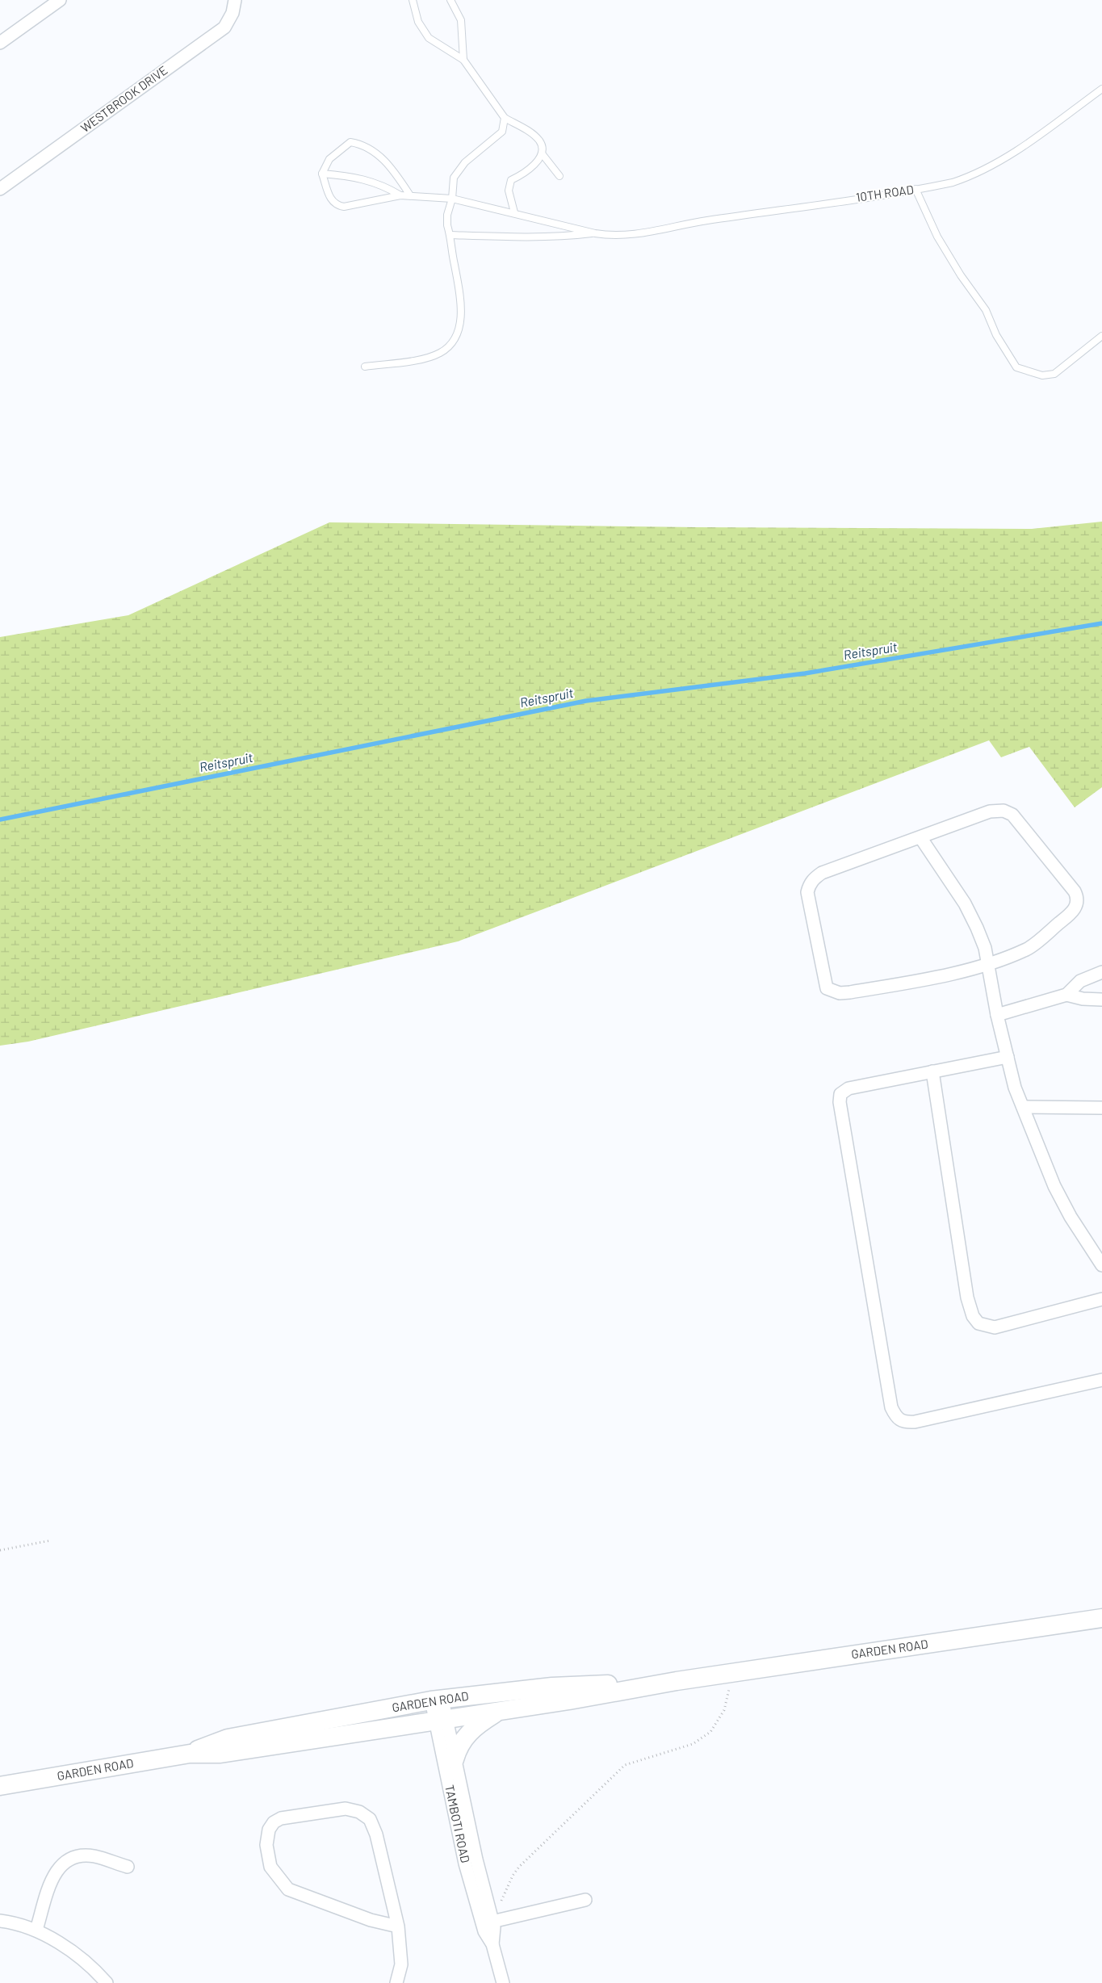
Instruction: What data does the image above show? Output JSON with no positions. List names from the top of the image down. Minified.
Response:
{"streets":{"street":["WESTBROOK DRIVE","GARDEN ROAD","TAMBOTI ROAD"],"lane":["10TH ROAD"]},"crossings":[["GARDEN ROAD","TAMBOTI ROAD"]],"water":["Reitspruit"]}
